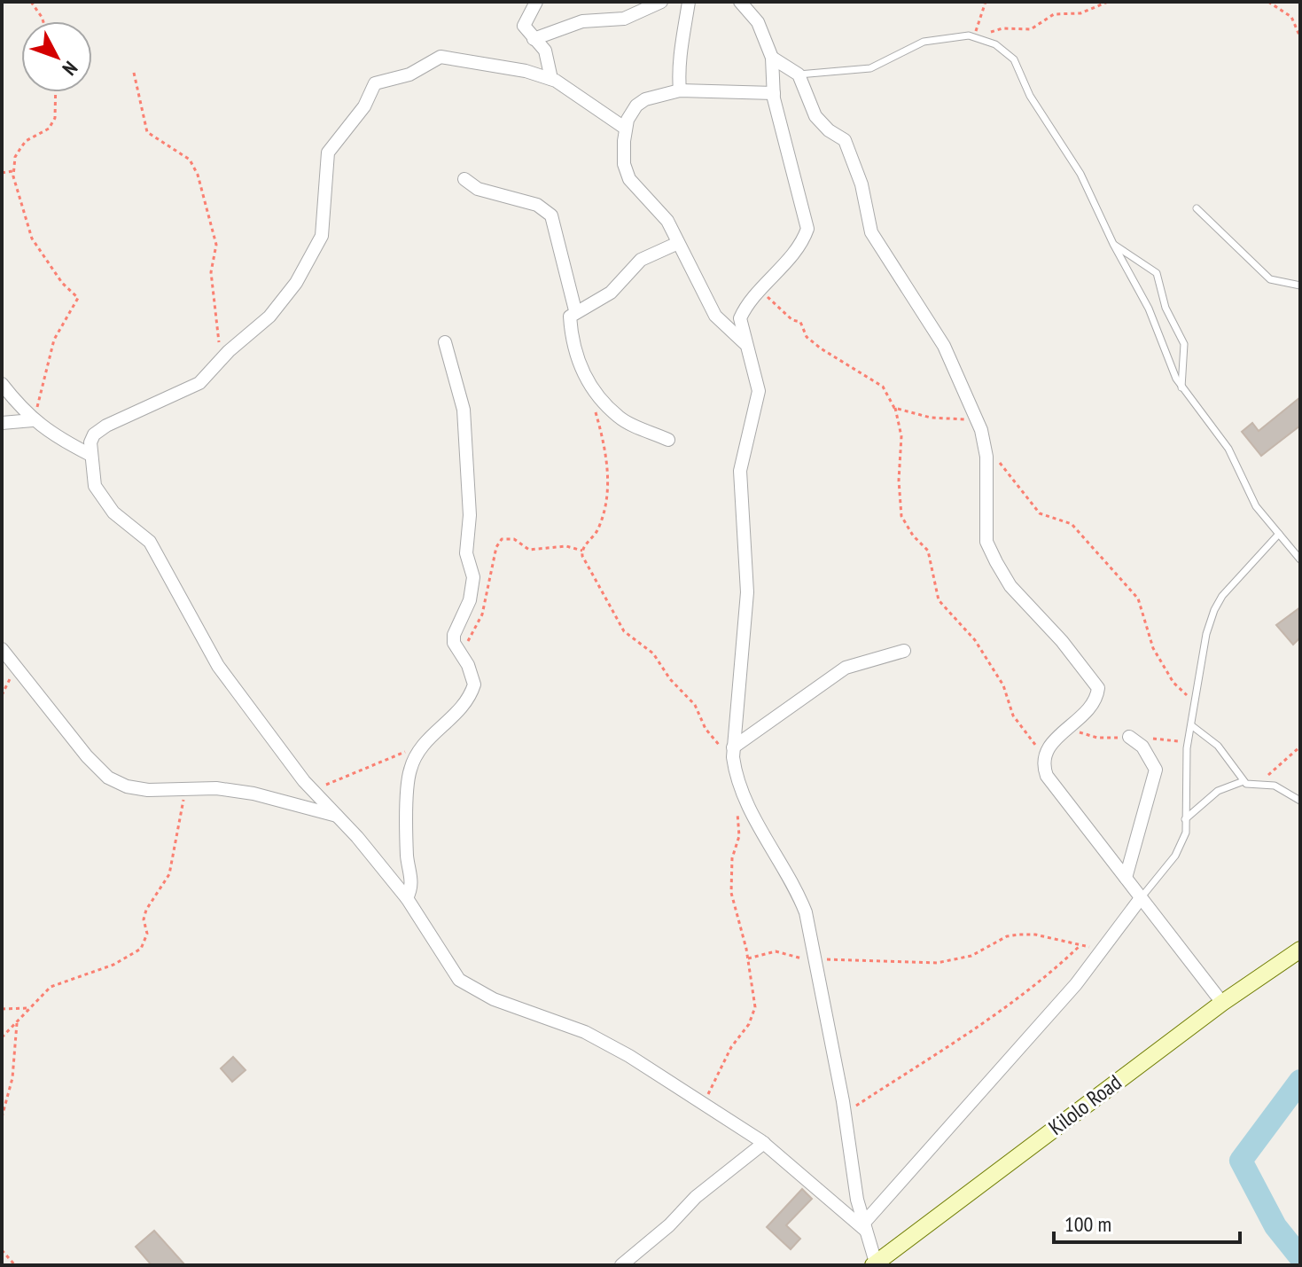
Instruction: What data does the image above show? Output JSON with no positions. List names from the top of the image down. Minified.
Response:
{"streets":{"main road":["Kilolo Road"]},"scale_bar":"100 m","north":"bottom right"}
